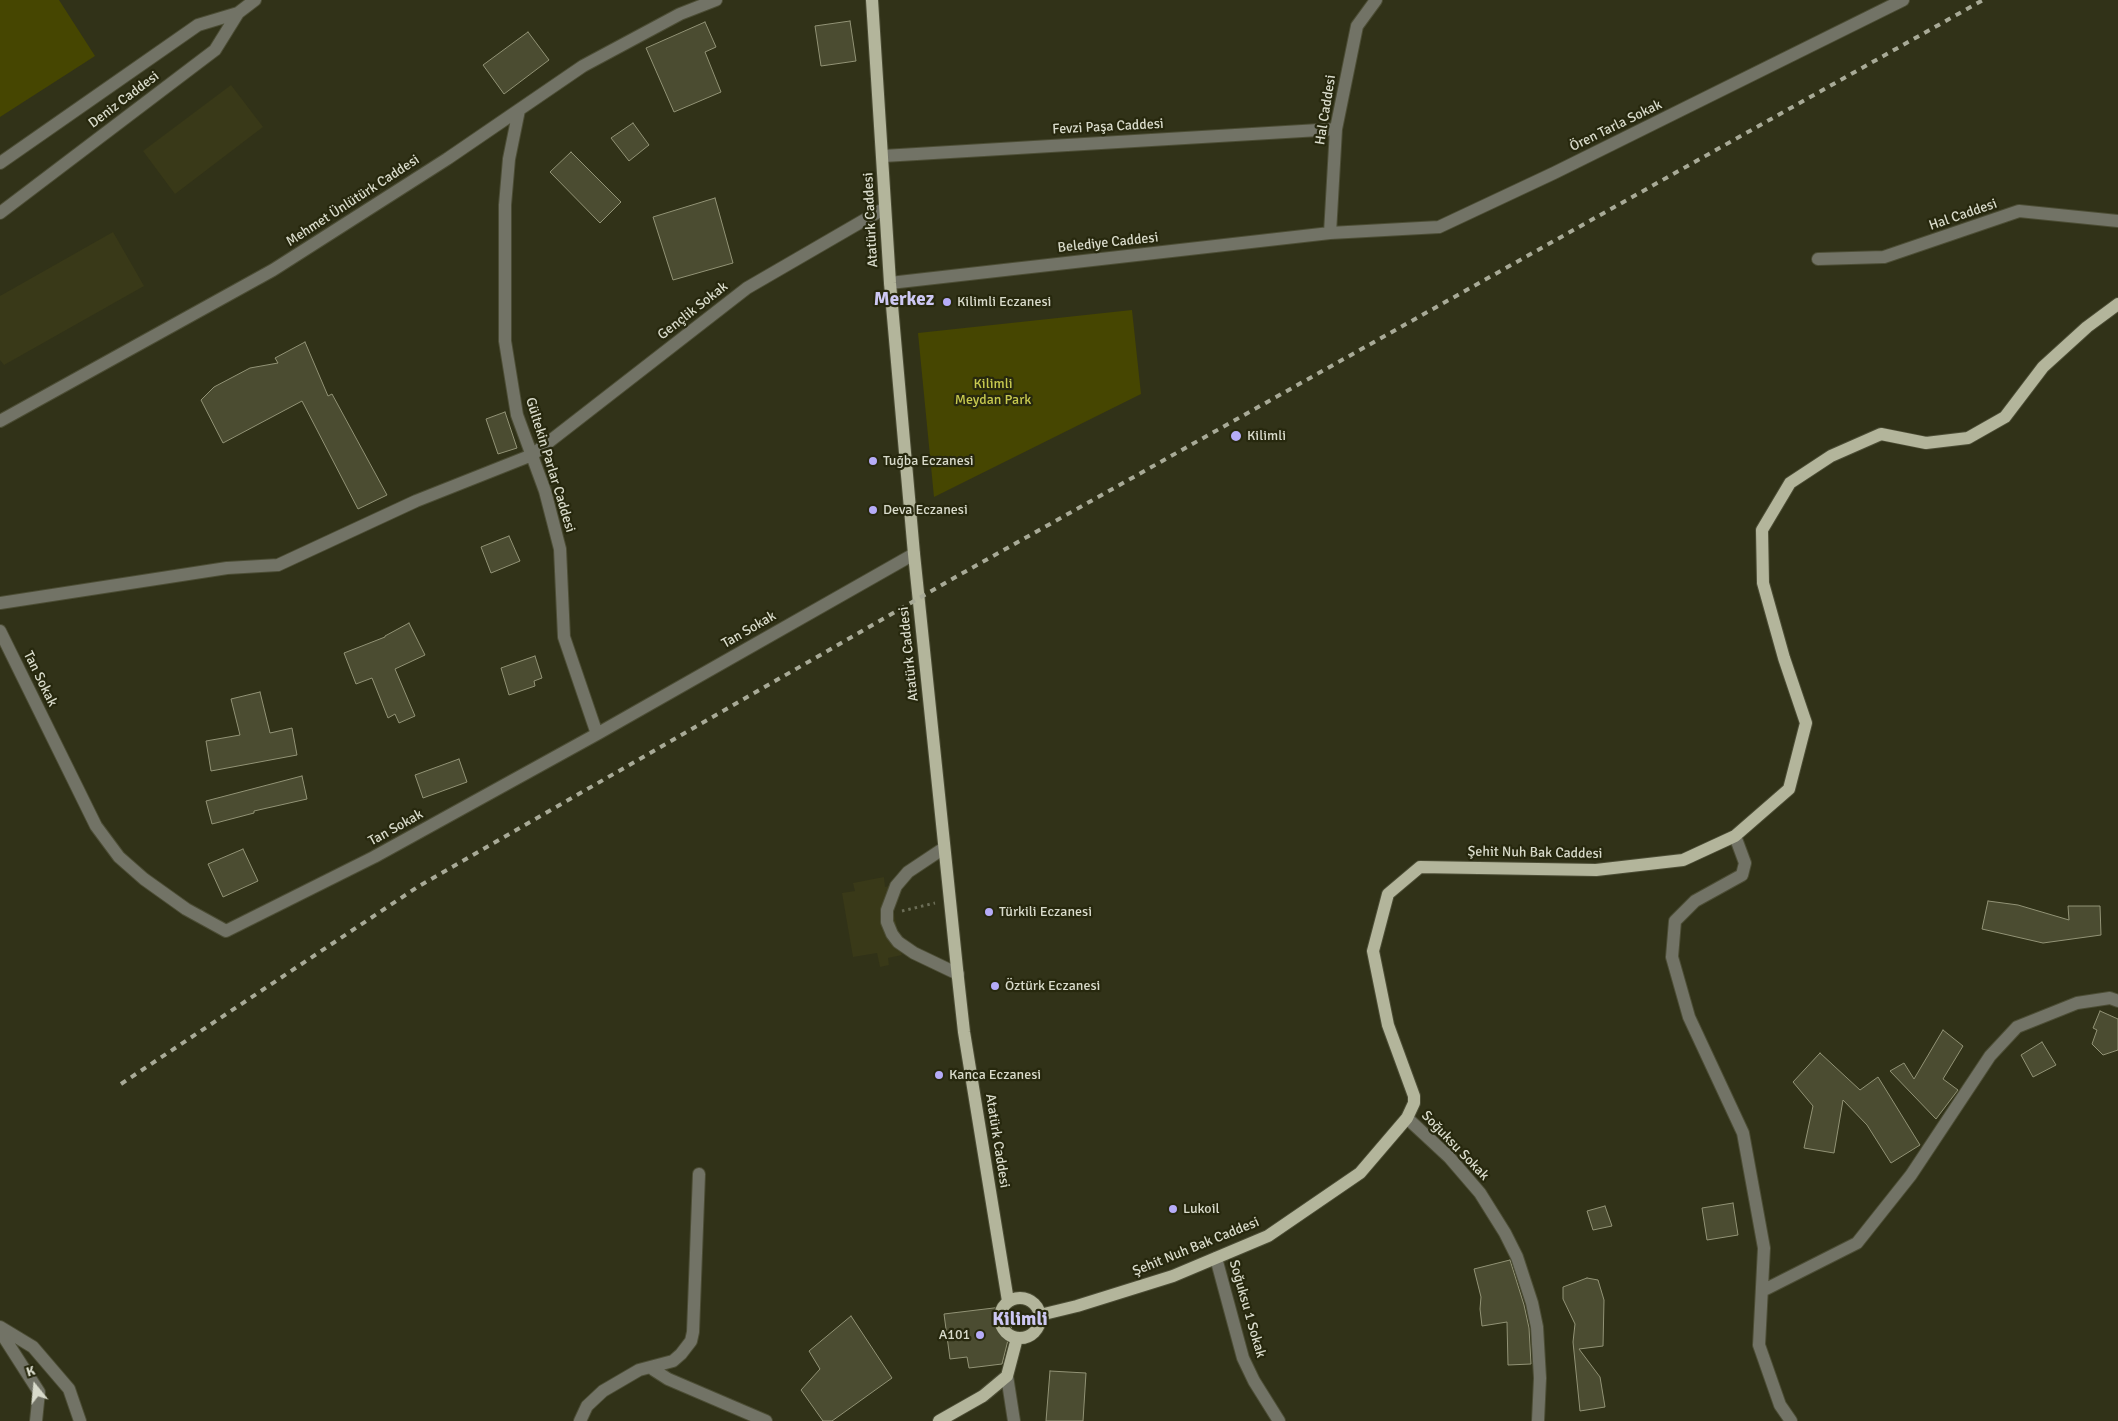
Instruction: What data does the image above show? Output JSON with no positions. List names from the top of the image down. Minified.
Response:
{"streets":{"main road":["Atatürk Caddesi","Şehit Nuh Bak Caddesi"],"street":["Deniz Caddesi","Hal Caddesi","Ören Tarla Sokak","Fevzi Paşa Caddesi","Mehmet Ünlütürk Caddesi","Belediye Caddesi","Gençlik Sokak","Gültekin Parlar Caddesi","Tan Sokak","Soğuksu Sokak","Soğuksu 1 Sokak"]},"crossings":[["Hal Caddesi","Ören Tarla Sokak"],["Hal Caddesi","Fevzi Paşa Caddesi"],["Hal Caddesi","Belediye Caddesi"],["Ören Tarla Sokak","Belediye Caddesi"],["Fevzi Paşa Caddesi","Atatürk Caddesi"],["Mehmet Ünlütürk Caddesi","Gültekin Parlar Caddesi"],["Atatürk Caddesi","Belediye Caddesi"],["Atatürk Caddesi","Gençlik Sokak"],["Atatürk Caddesi","Tan Sokak"],["Atatürk Caddesi","Şehit Nuh Bak Caddesi"],["Gençlik Sokak","Gültekin Parlar Caddesi"],["Gültekin Parlar Caddesi","Tan Sokak"],["Şehit Nuh Bak Caddesi","Soğuksu Sokak"],["Şehit Nuh Bak Caddesi","Soğuksu 1 Sokak"]],"districts":["Merkez","Kilimli"],"parks":["Kilimli Meydan Park"],"places":["Kilimli Eczanesi","Kilimli","Tuğba Eczanesi","Deva Eczanesi","Türkili Eczanesi","Öztürk Eczanesi","Kanca Eczanesi","Lukoil","A101"],"north":"top"}
